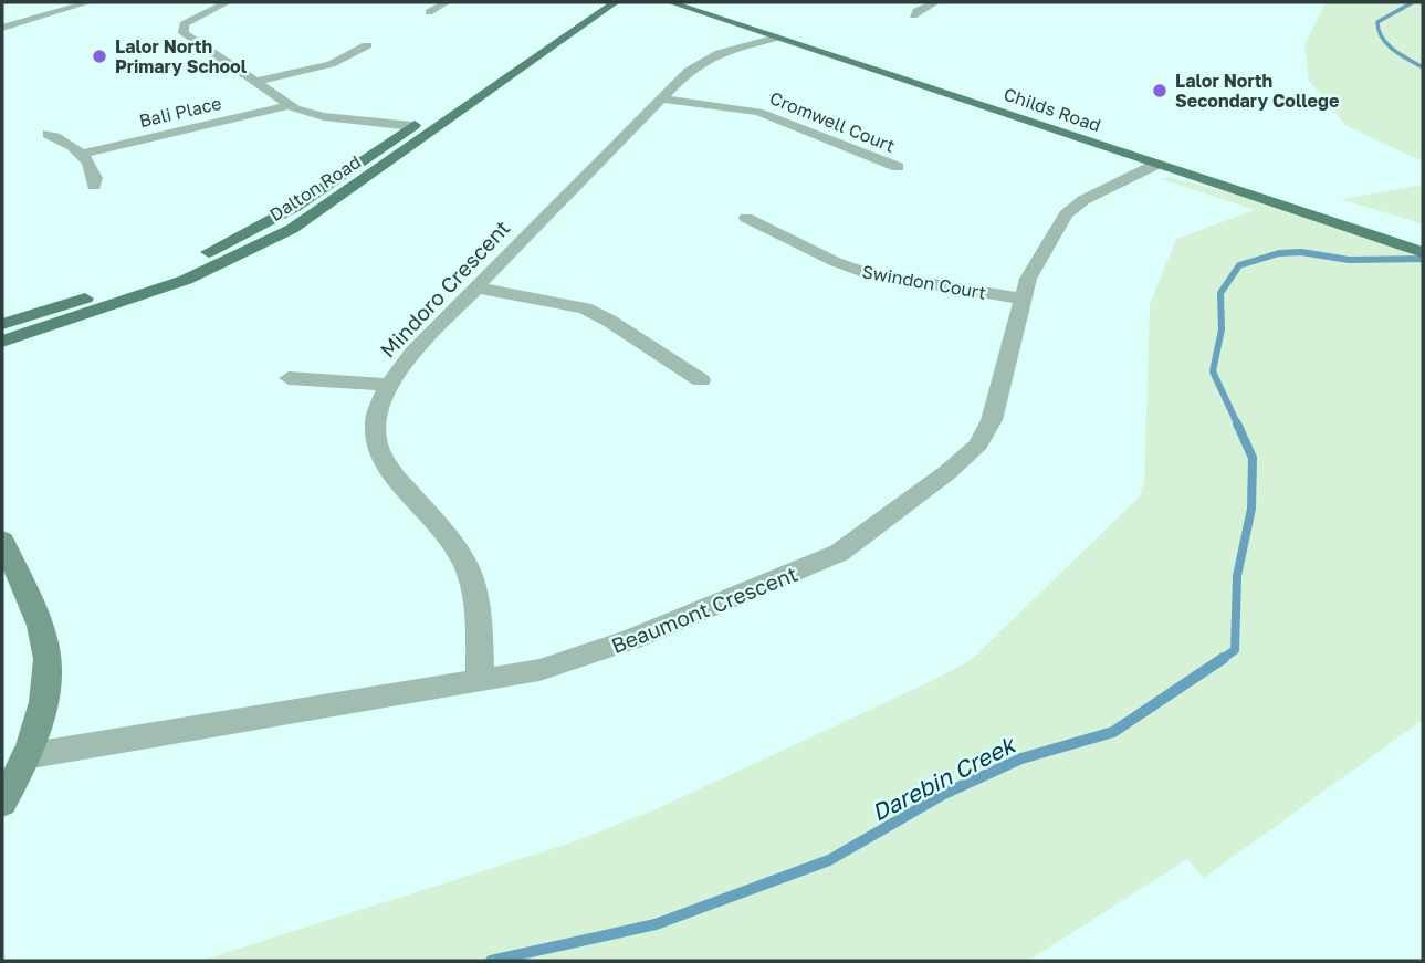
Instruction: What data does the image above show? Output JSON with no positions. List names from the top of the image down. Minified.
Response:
{"streets":{"main road":["Childs Road","Dalton Road"],"street":["Bali Place","Cromwell Court","Swindon Court","Mindoro Crescent","Beaumont Crescent"]},"crossings":[["Childs Road","Mindoro Crescent"],["Childs Road","Beaumont Crescent"],["Cromwell Court","Mindoro Crescent"],["Swindon Court","Beaumont Crescent"],["Mindoro Crescent","Beaumont Crescent"]],"water":["Darebin Creek"],"places":["Lalor North Primary School","Lalor North Secondary College"]}
